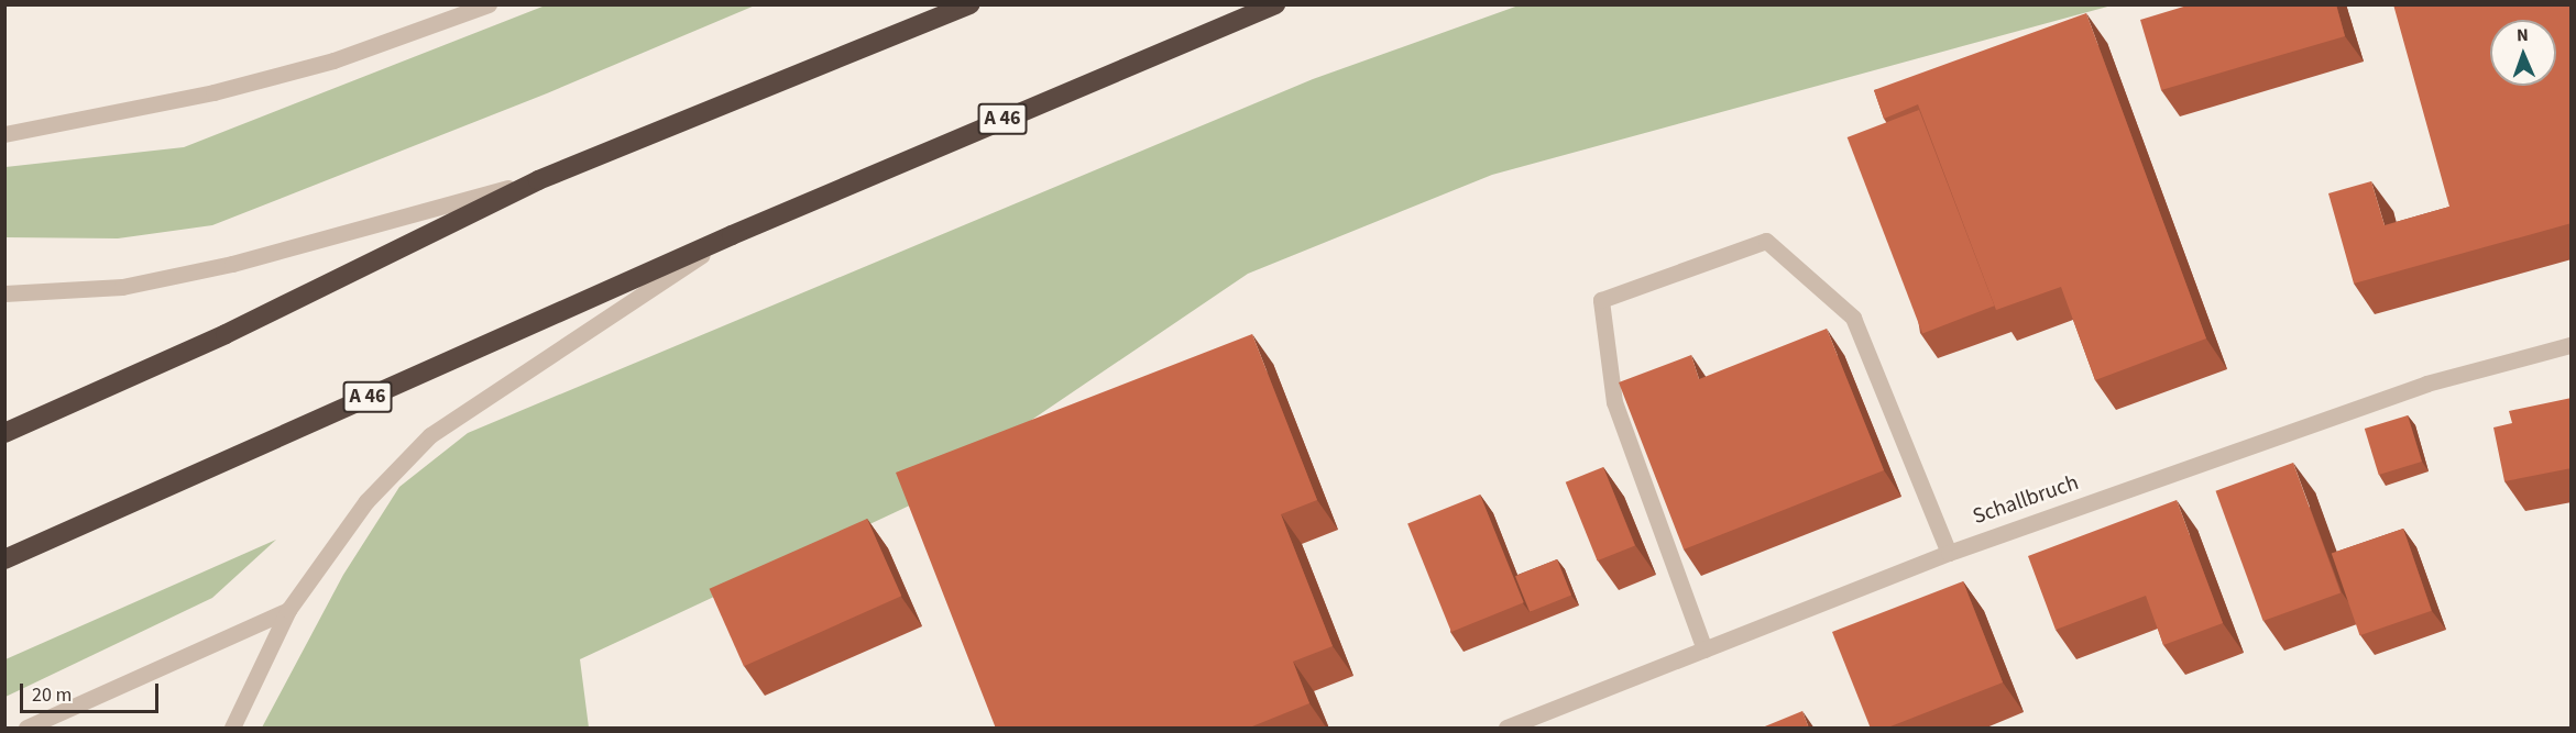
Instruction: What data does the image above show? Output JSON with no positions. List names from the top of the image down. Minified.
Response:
{"streets":{"highway":["A 46"],"street":["Schallbruch"]},"scale_bar":"20 m","north":"top"}
